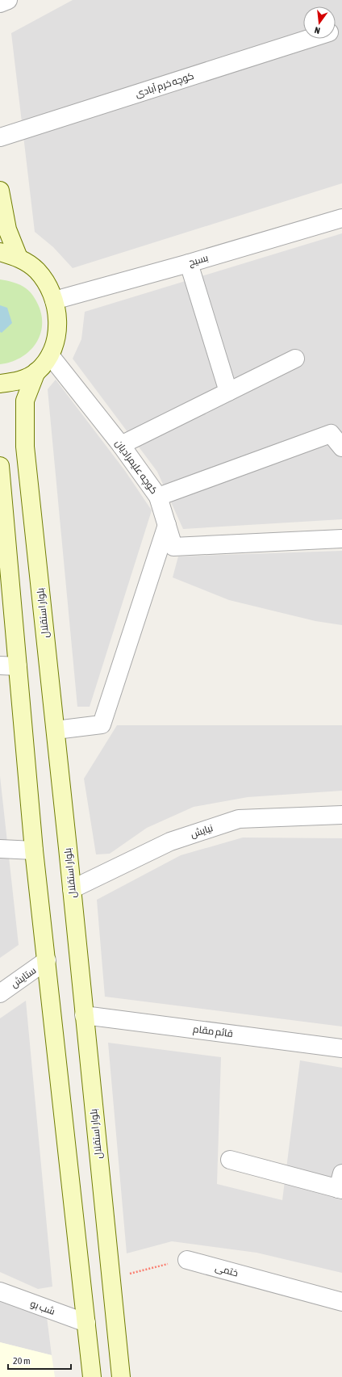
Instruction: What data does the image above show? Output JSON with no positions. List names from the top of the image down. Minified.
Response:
{"streets":{"main road":["بلوار استقلال"],"street":["کوچه خرم آبادی","بسیج","کوچه علیمرادیان","نیایش","ستایش","قائم مقام","ختمی","شب بو"]},"crossings":[["بلوار استقلال","نیایش"],["بلوار استقلال","قائم مقام"]],"scale_bar":"20 m","north":"bottom"}
